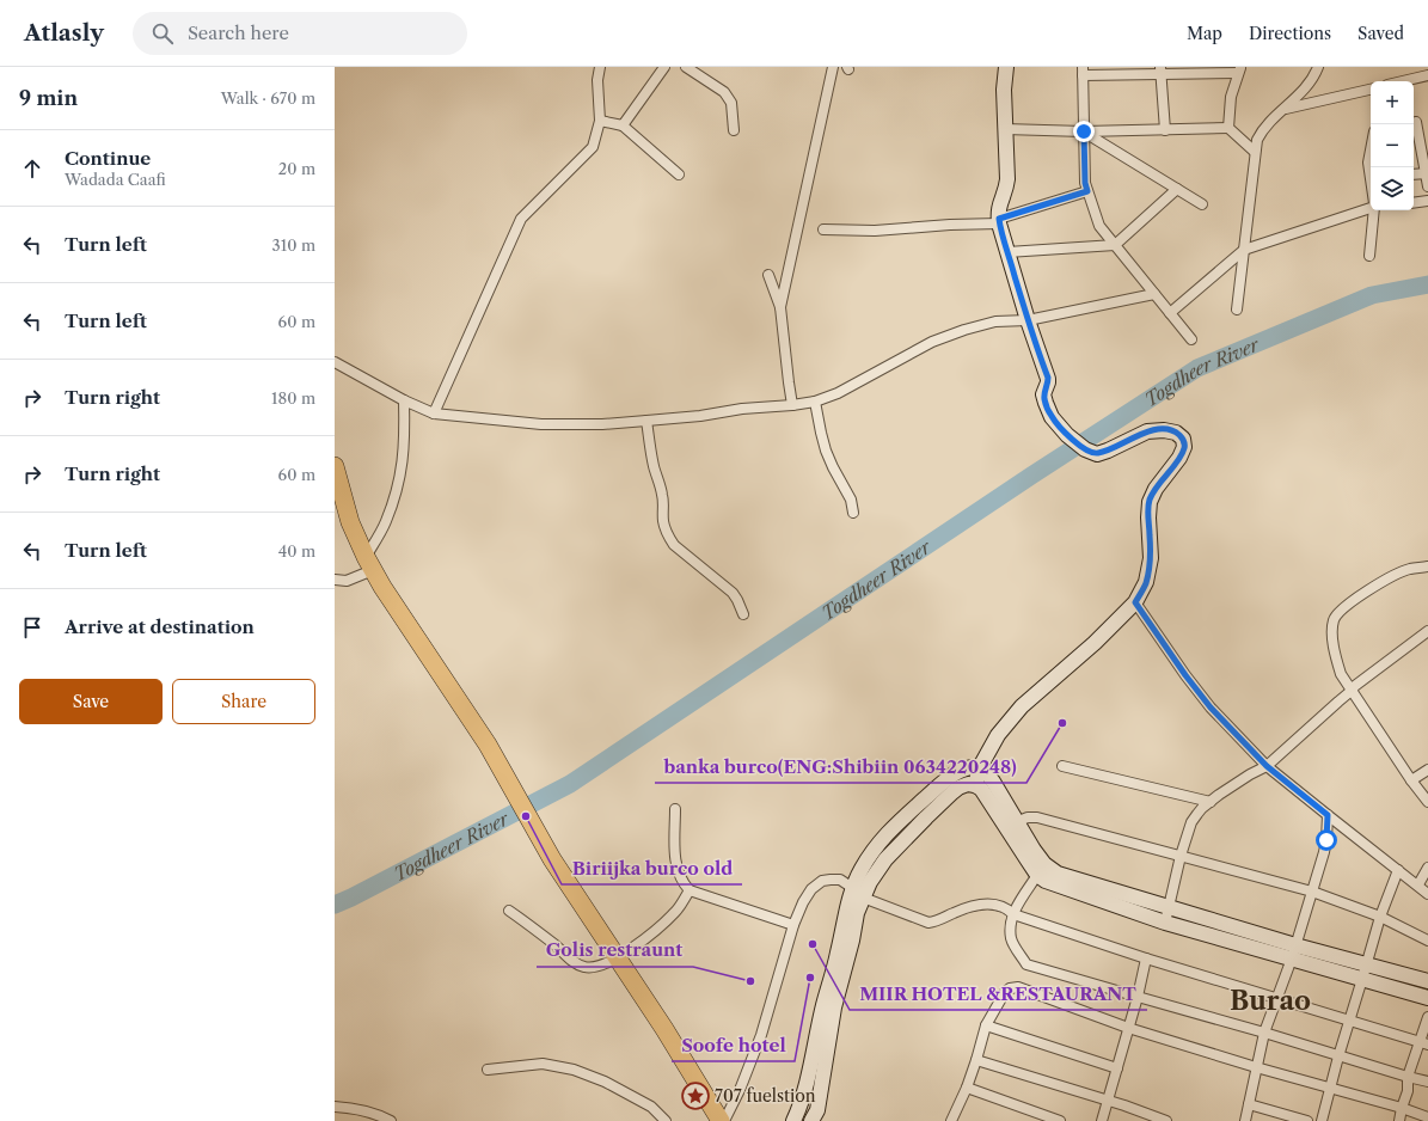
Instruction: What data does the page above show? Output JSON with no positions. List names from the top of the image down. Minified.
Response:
{"districts":["Burao"],"water":["Togdheer River"],"places":{"other":["banka burco(ENG:Shibiin 0634220248)","Biriijka burco old","MIIR HOTEL &RESTAURANT","Soofe hotel","Golis restraunt"],"place":["707 fuelstion"]},"page":{"header":"Atlasly","search":"Search here","nav":["Map","Directions","Saved"],"heading":["9 min","Walk · 670 m"],"map_buttons":["+","−"],"list":[["Continue","Wadada Caafi","20 m"],["Turn left","310 m"],["Turn left","60 m"],["Turn right","180 m"],["Turn right","60 m"],["Turn left","40 m"],"Arrive at destination"],"buttons":["Save","Share"]}}
